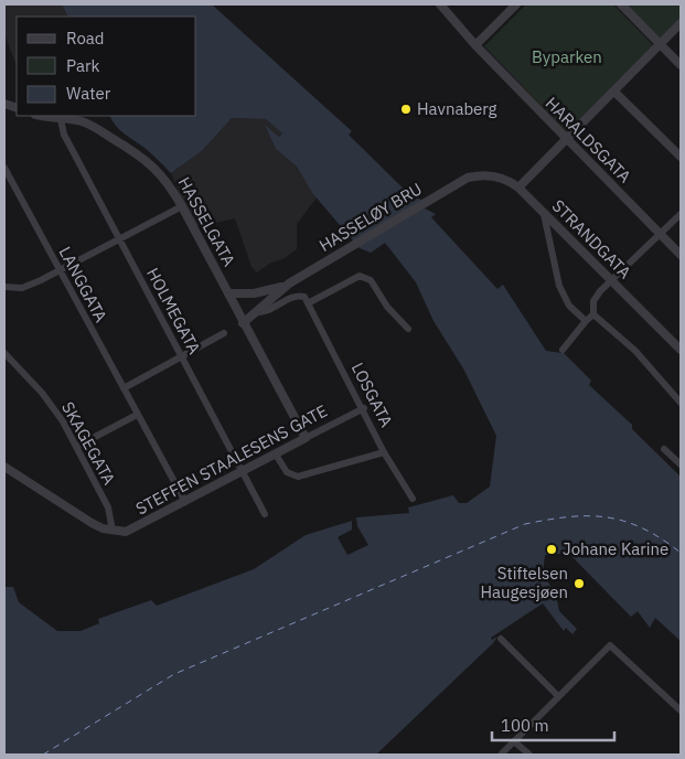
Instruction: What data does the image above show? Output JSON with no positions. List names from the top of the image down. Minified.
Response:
{"streets":{"street":["HARALDSGATA","HASSELØY BRU","HASSELGATA","STRANDGATA","LANGGATA","HOLMEGATA","LOSGATA","SKAGEGATA","STEFFEN STAALESENS GATE"]},"crossings":[["HASSELØY BRU","HASSELGATA"],["HASSELØY BRU","STRANDGATA"],["HASSELGATA","HOLMEGATA"],["HASSELGATA","STEFFEN STAALESENS GATE"],["LANGGATA","STEFFEN STAALESENS GATE"],["HOLMEGATA","STEFFEN STAALESENS GATE"],["LOSGATA","STEFFEN STAALESENS GATE"],["SKAGEGATA","STEFFEN STAALESENS GATE"]],"parks":["Byparken"],"places":["Havnaberg","Johane Karine","Stiftelsen Haugesjøen"],"legend":["Road","Park","Water"],"scale_bar":"100 m"}
